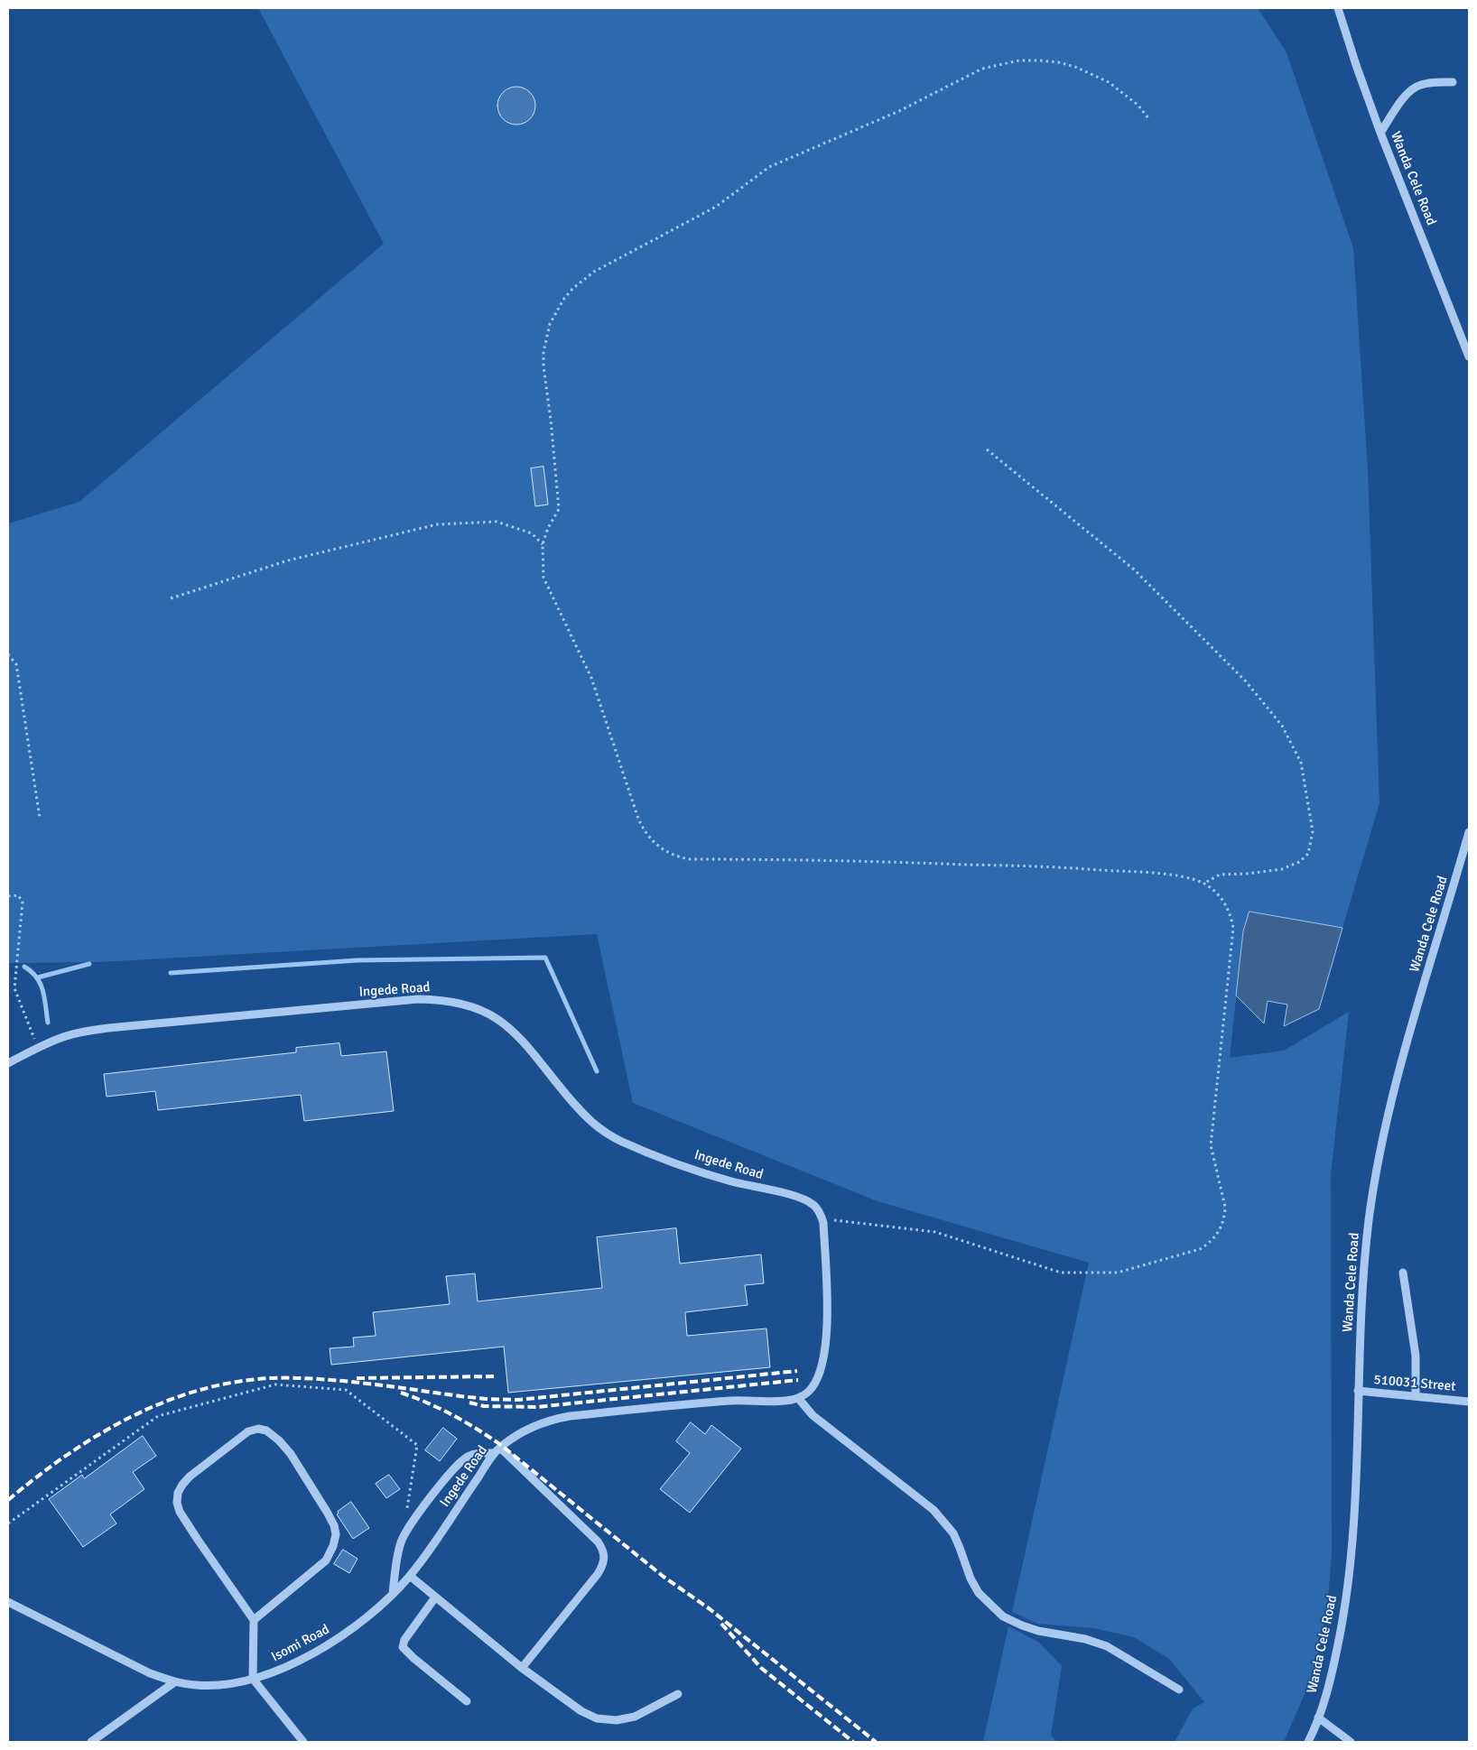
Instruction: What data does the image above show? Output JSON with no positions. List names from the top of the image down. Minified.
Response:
{"streets":{"street":["Wanda Cele Road","Ingede Road","510031 Street","Isomi Road"]},"crossings":[["Wanda Cele Road","510031 Street"],["Ingede Road","Isomi Road"]]}
